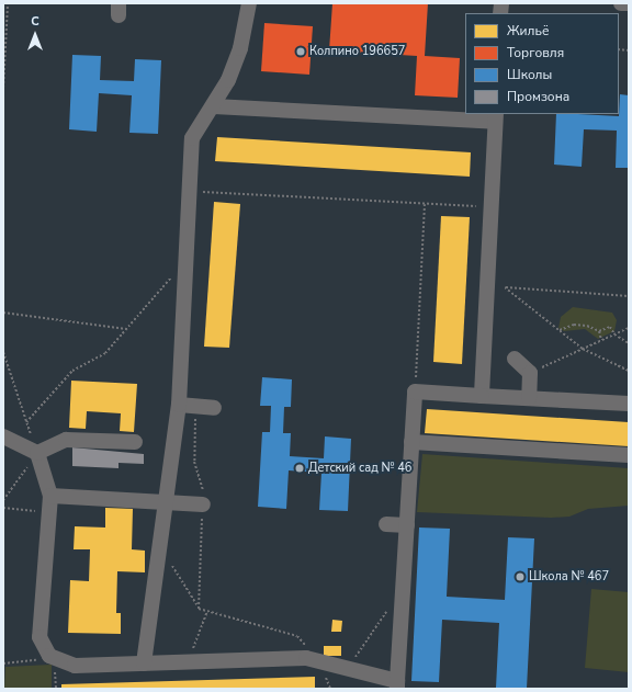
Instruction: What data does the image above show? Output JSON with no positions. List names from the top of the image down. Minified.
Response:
{"places":["Колпино 196657","Детский сад № 46","Школа № 467"],"legend":["Жильё","Торговля","Школы","Промзона"],"north":"top"}
